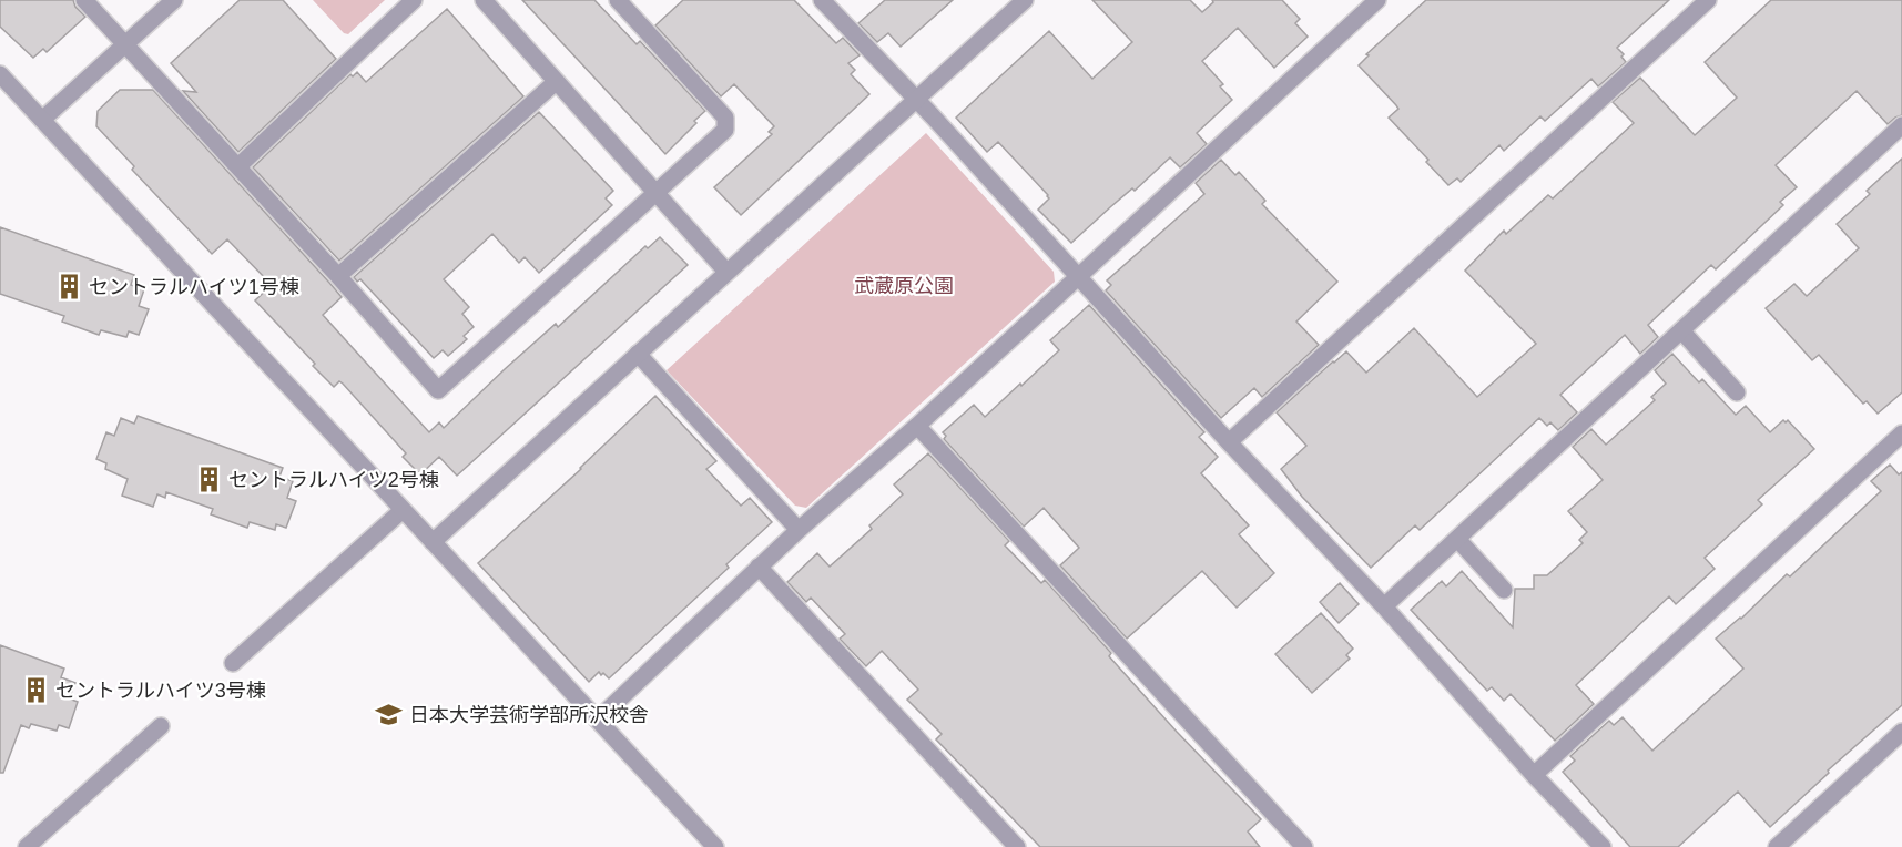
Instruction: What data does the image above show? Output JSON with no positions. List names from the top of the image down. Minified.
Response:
{"parks":["武蔵原公園"],"places":{"building":["セントラルハイツ1号棟","セントラルハイツ2号棟","セントラルハイツ3号棟"],"school or university":["日本大学芸術学部所沢校舎"]}}
